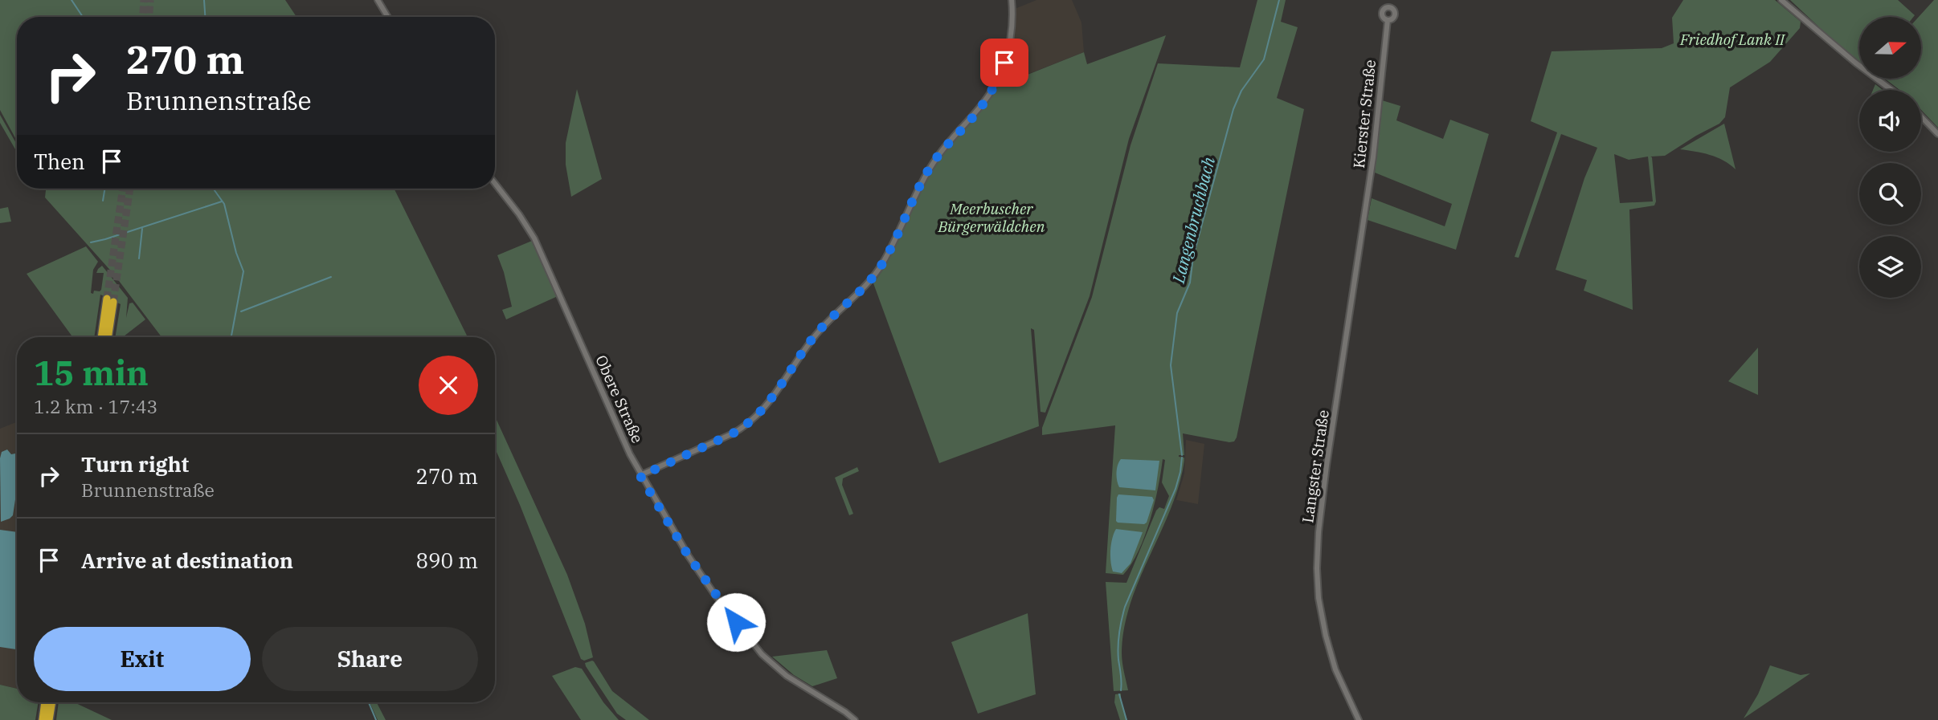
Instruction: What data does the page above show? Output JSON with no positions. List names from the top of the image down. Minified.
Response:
{"streets":{"street":["Kierster Straße","Obere Straße","Langster Straße"]},"crossings":[["Kierster Straße","Langster Straße"]],"water":["Langenbruchbach"],"parks":["Friedhof Lank II","Meerbuscher Bürgerwäldchen"],"north":"right","page":{"turn":["270 m","Brunnenstraße"],"then":"Then","heading":["15 min","1.2 km · 17:43"],"list":[{"name":"Turn right","note":"Brunnenstraße","value":"270 m"},{"name":"Arrive at destination","value":"890 m"}],"buttons":["Exit","Share"]}}
